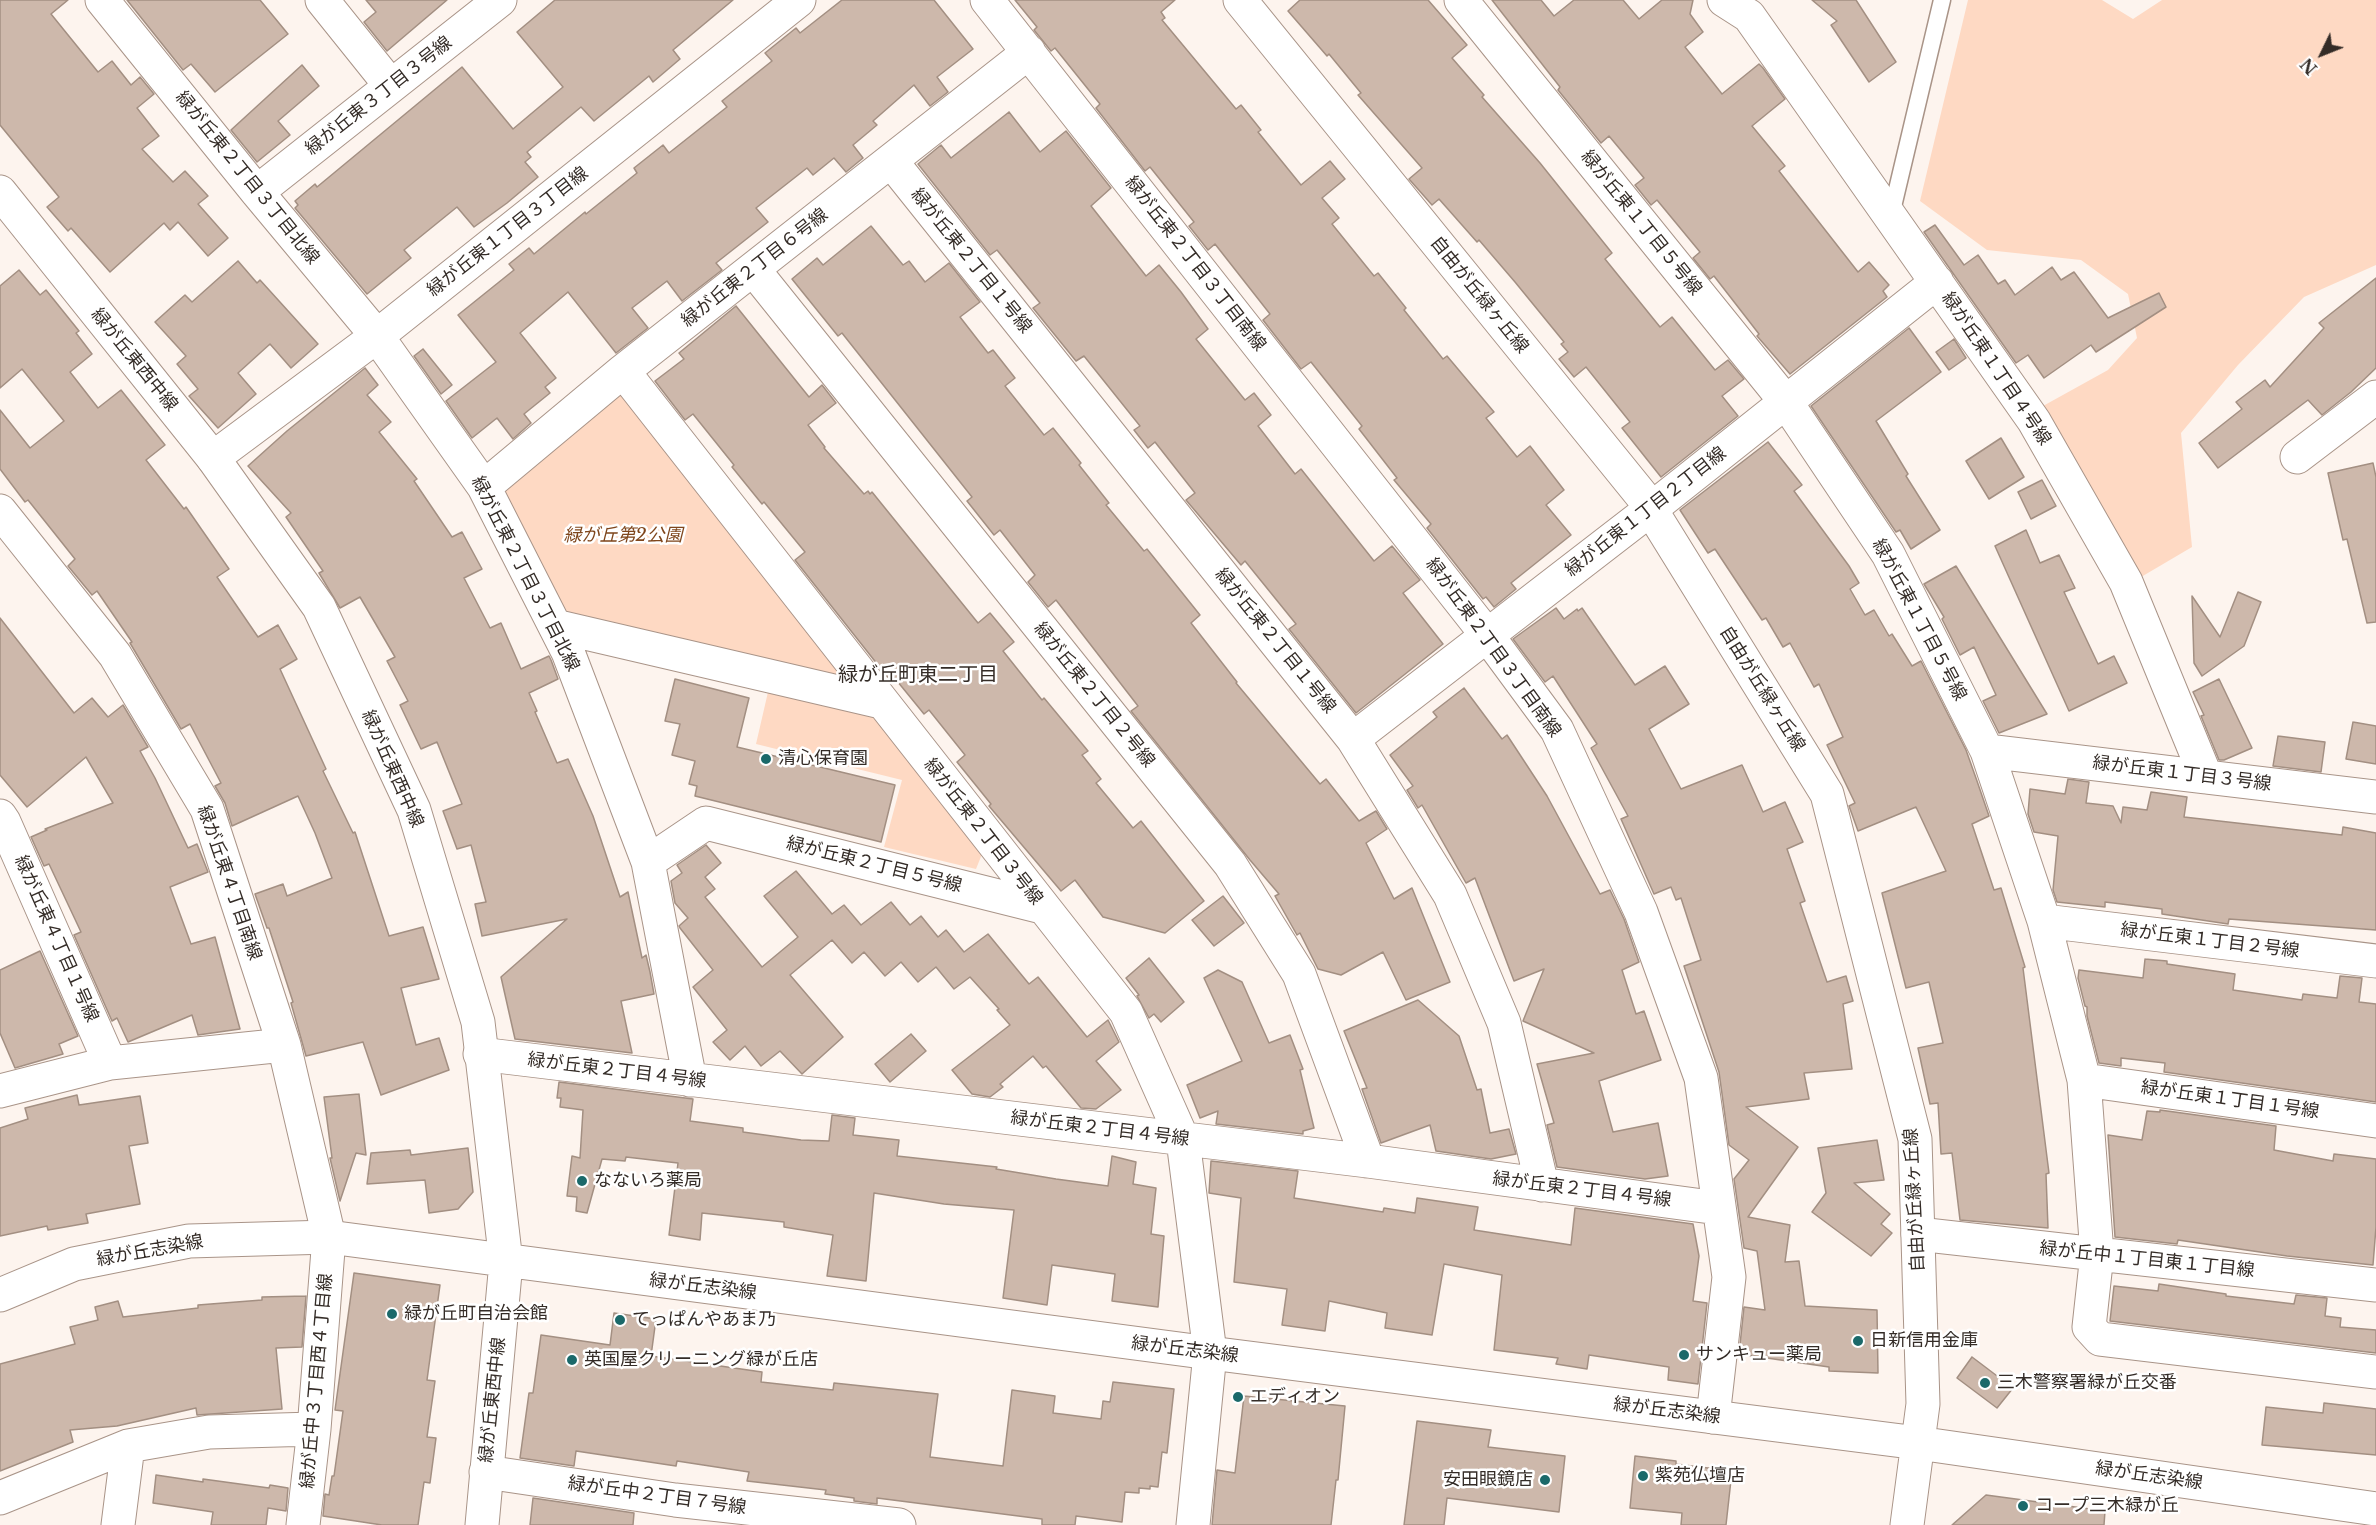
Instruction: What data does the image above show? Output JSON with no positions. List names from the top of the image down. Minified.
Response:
{"streets":{"street":["緑が丘東３丁目３号線","緑が丘東２丁目３丁目北線","緑が丘東１丁目５号線","緑が丘東１丁目３丁目線","緑が丘東２丁目１号線","緑が丘東２丁目３丁目南線","緑が丘東２丁目６号線","自由が丘緑ヶ丘線","緑が丘東西中線","緑が丘東１丁目４号線","緑が丘東１丁目２丁目線","緑が丘東２丁目２号線","緑が丘東１丁目３号線","緑が丘東２丁目３号線","緑が丘東２丁目５号線","緑が丘東４丁目南線","緑が丘東４丁目１号線","緑が丘東１丁目２号線","緑が丘東２丁目４号線","緑が丘東１丁目１号線","緑が丘志染線","緑が丘中１丁目東１丁目線","緑が丘中３丁目西４丁目線","緑が丘中２丁目７号線"]},"crossings":[["緑が丘東３丁目３号線","緑が丘東２丁目３丁目北線"],["緑が丘東２丁目３丁目北線","緑が丘東１丁目３丁目線"],["緑が丘東２丁目３丁目北線","緑が丘東２丁目６号線"],["緑が丘東２丁目３丁目北線","緑が丘東２丁目５号線"],["緑が丘東２丁目３丁目北線","緑が丘東２丁目４号線"],["緑が丘東１丁目５号線","緑が丘東１丁目２丁目線"],["緑が丘東１丁目５号線","緑が丘東１丁目３号線"],["緑が丘東１丁目５号線","緑が丘東１丁目２号線"],["緑が丘東１丁目５号線","緑が丘東１丁目１号線"],["緑が丘東１丁目５号線","緑が丘中１丁目東１丁目線"],["緑が丘東１丁目３丁目線","緑が丘東西中線"],["緑が丘東２丁目１号線","緑が丘東２丁目６号線"],["緑が丘東２丁目１号線","緑が丘東１丁目２丁目線"],["緑が丘東２丁目１号線","緑が丘東２丁目４号線"],["緑が丘東２丁目３丁目南線","緑が丘東２丁目６号線"],["緑が丘東２丁目３丁目南線","緑が丘東１丁目２丁目線"],["緑が丘東２丁目３丁目南線","緑が丘東２丁目４号線"],["緑が丘東２丁目３丁目南線","緑が丘志染線"],["緑が丘東２丁目６号線","緑が丘東２丁目２号線"],["緑が丘東２丁目６号線","緑が丘東２丁目３号線"],["自由が丘緑ヶ丘線","緑が丘東１丁目２丁目線"],["自由が丘緑ヶ丘線","緑が丘志染線"],["自由が丘緑ヶ丘線","緑が丘中１丁目東１丁目線"],["緑が丘東西中線","緑が丘東２丁目４号線"],["緑が丘東西中線","緑が丘志染線"],["緑が丘東西中線","緑が丘中２丁目７号線"],["緑が丘東１丁目４号線","緑が丘東１丁目２丁目線"],["緑が丘東１丁目４号線","緑が丘東１丁目３号線"],["緑が丘東２丁目２号線","緑が丘東２丁目４号線"],["緑が丘東２丁目３号線","緑が丘東２丁目５号線"],["緑が丘東２丁目３号線","緑が丘東２丁目４号線"],["緑が丘東２丁目３号線","緑が丘志染線"],["緑が丘東４丁目南線","緑が丘志染線"],["緑が丘東４丁目南線","緑が丘中３丁目西４丁目線"],["緑が丘志染線","緑が丘中３丁目西４丁目線"]],"districts":["緑が丘町東二丁目"],"parks":["緑が丘第2公園"],"places":["清心保育園","なないろ薬局","緑が丘町自治会館","てっぱんやあま乃","日新信用金庫","サンキュー薬局","英国屋クリーニング緑が丘店","三木警察署緑が丘交番","エディオン","紫苑仏壇店","安田眼鏡店","コープ三木緑が丘"],"north":"bottom left"}
